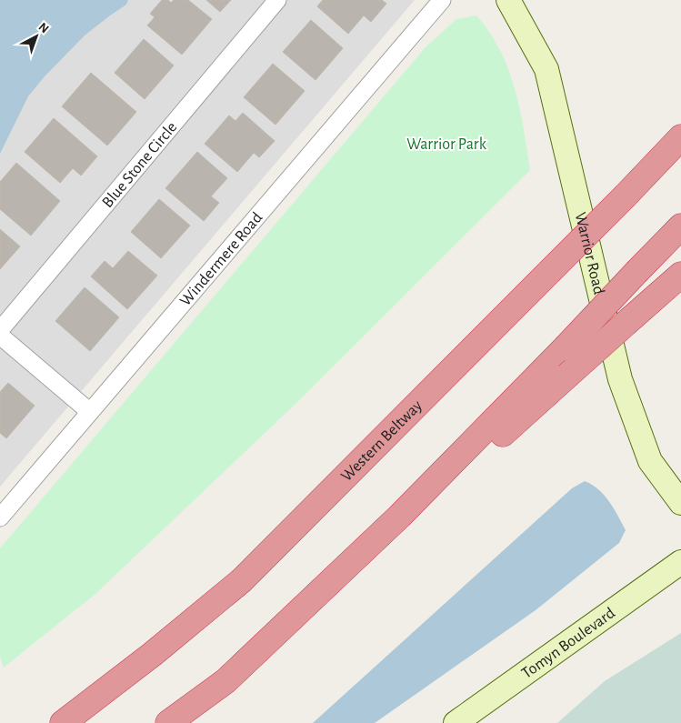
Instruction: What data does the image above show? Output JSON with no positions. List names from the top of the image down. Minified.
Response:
{"streets":{"highway":["Western Beltway"],"street":["Blue Stone Circle","Warrior Road","Windermere Road","Tomyn Boulevard"]},"parks":["Warrior Park"],"north":"top right"}
